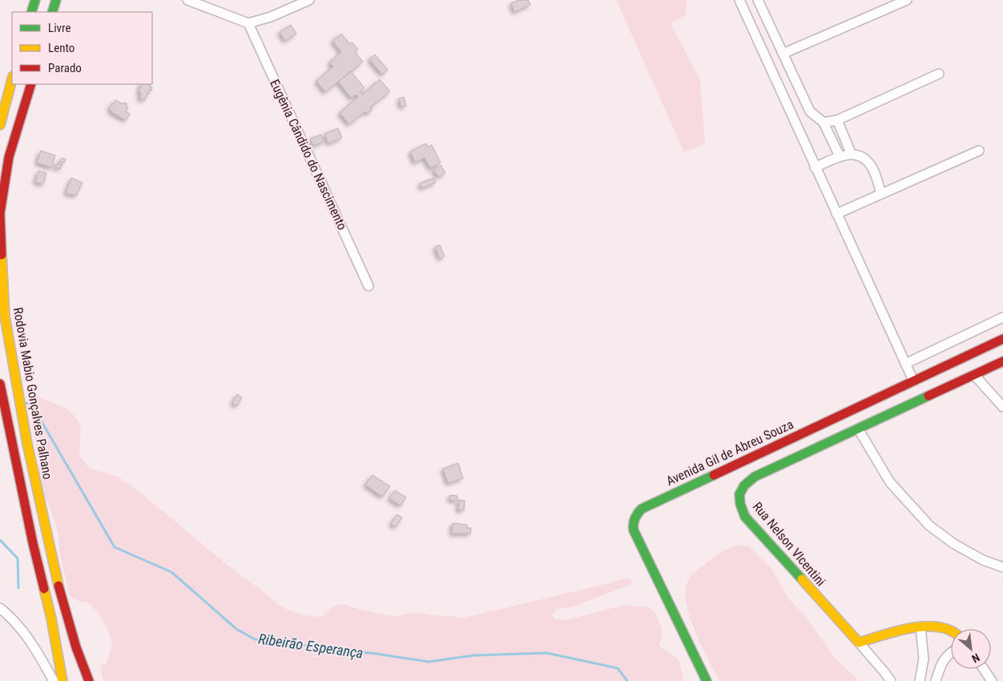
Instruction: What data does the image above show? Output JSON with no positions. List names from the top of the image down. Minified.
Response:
{"streets":{"street":["Eugênia Cândido do Nascimento","Rodovia Mabio Gonçalves Palhano","Avenida Gil de Abreu Souza","Rua Nelson VIcentini"]},"water":["Ribeirão Esperança"],"legend":["Livre","Lento","Parado"],"north":"bottom right"}
